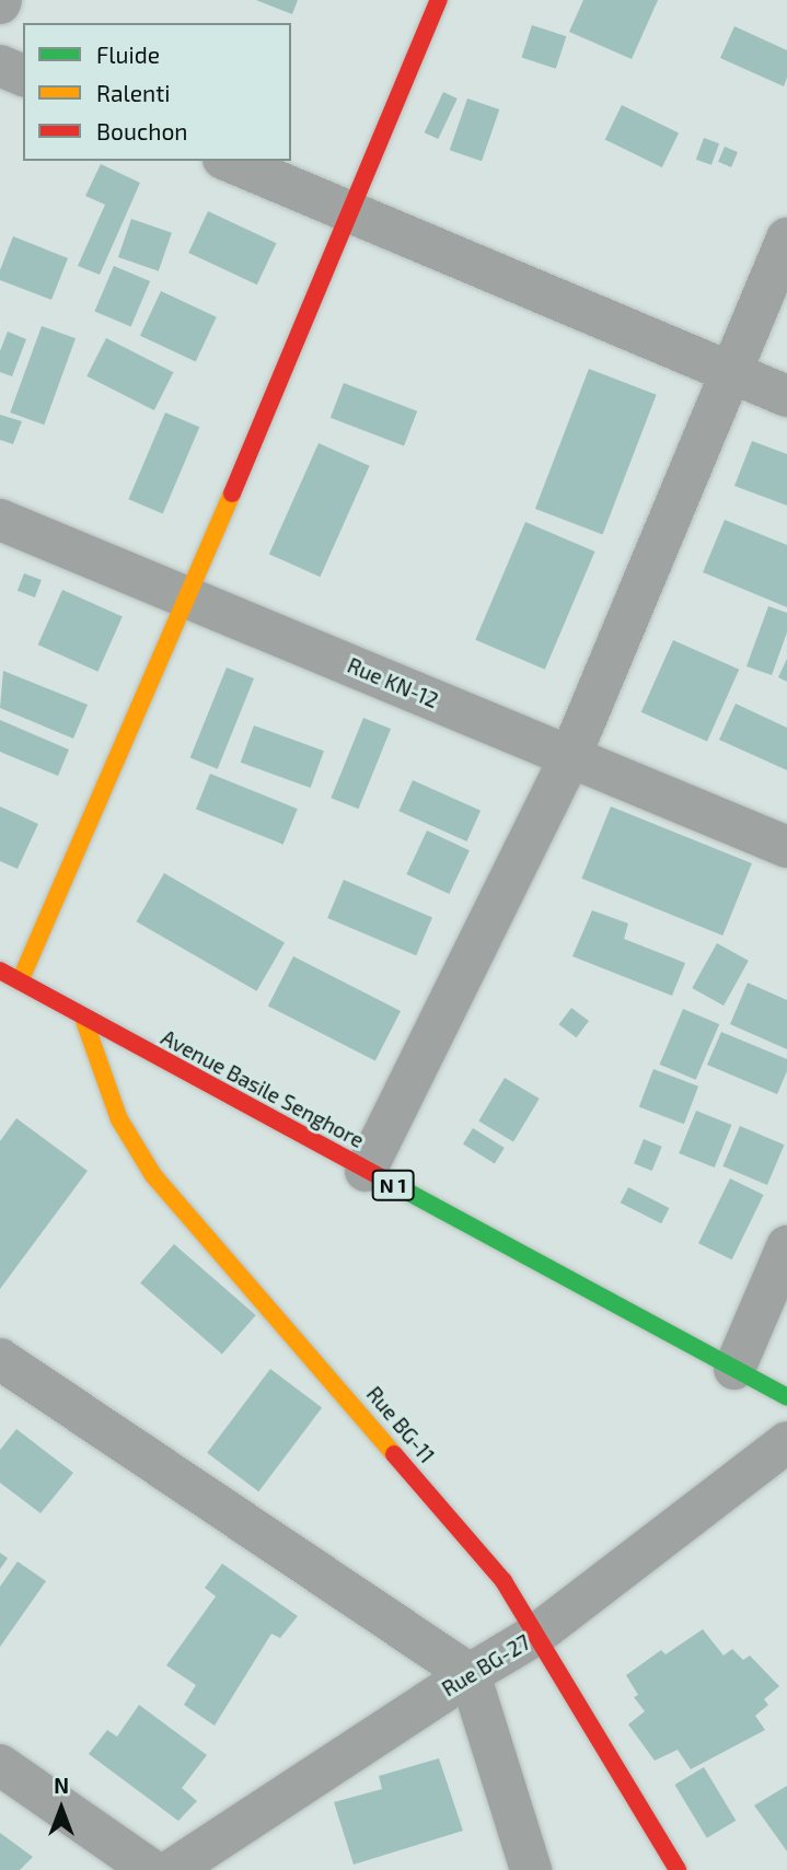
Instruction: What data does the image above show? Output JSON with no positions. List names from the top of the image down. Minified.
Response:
{"streets":{"main road":["Avenue Basile Senghore","N 1","Rue BG-11"],"street":["Rue KN-12","Rue BG-27"]},"crossings":[["Avenue Basile Senghore","Rue BG-11"],["Rue BG-11","Rue BG-27"]],"legend":["Fluide","Ralenti","Bouchon"],"north":"top"}
